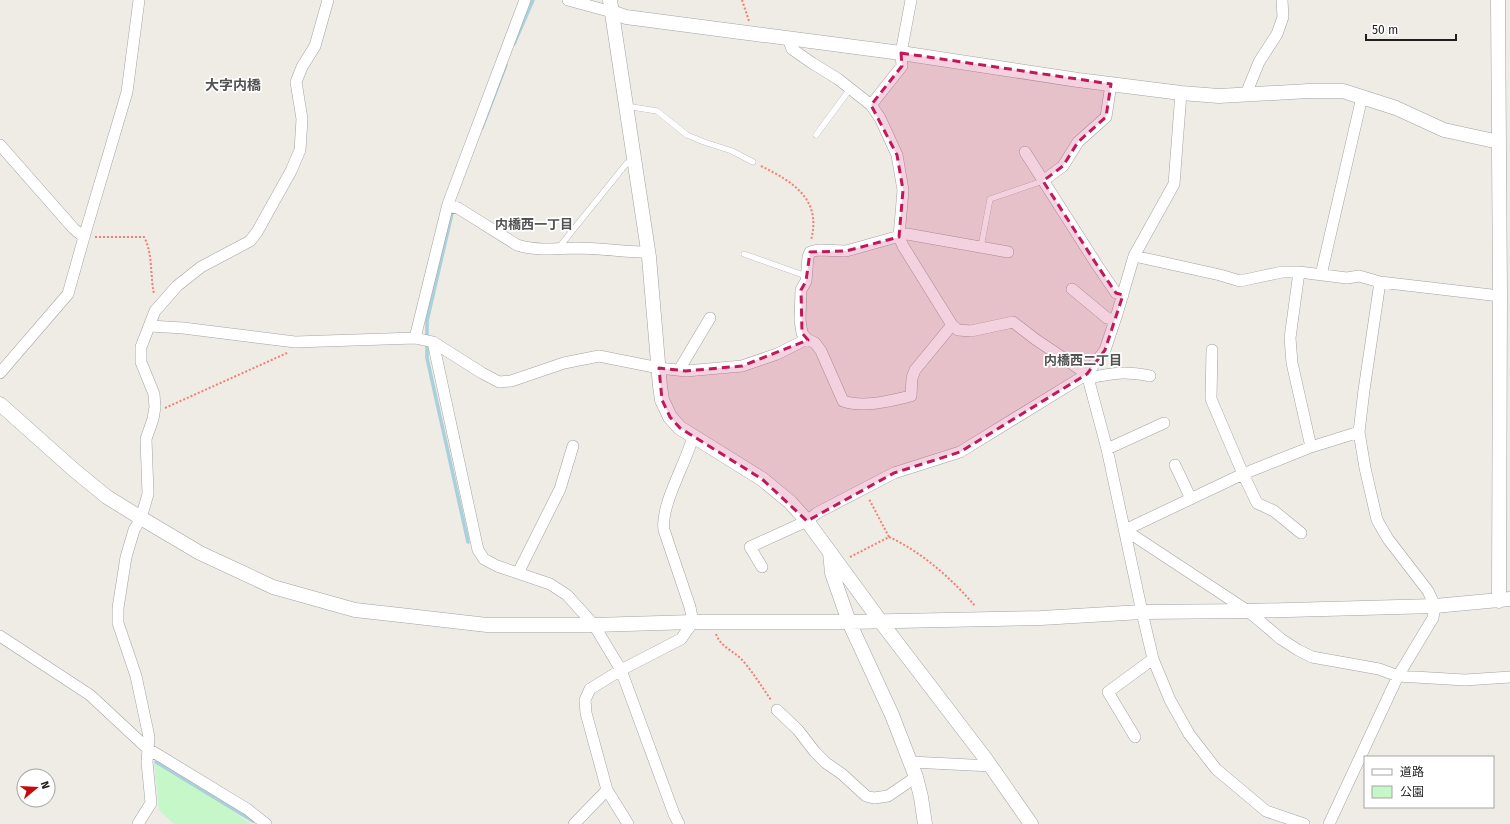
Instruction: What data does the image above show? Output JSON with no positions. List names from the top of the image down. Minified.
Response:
{"districts":["大字内橋","内橋西一丁目","内橋西二丁目"],"legend":["道路","公園"],"scale_bar":"50 m","north":"right"}
